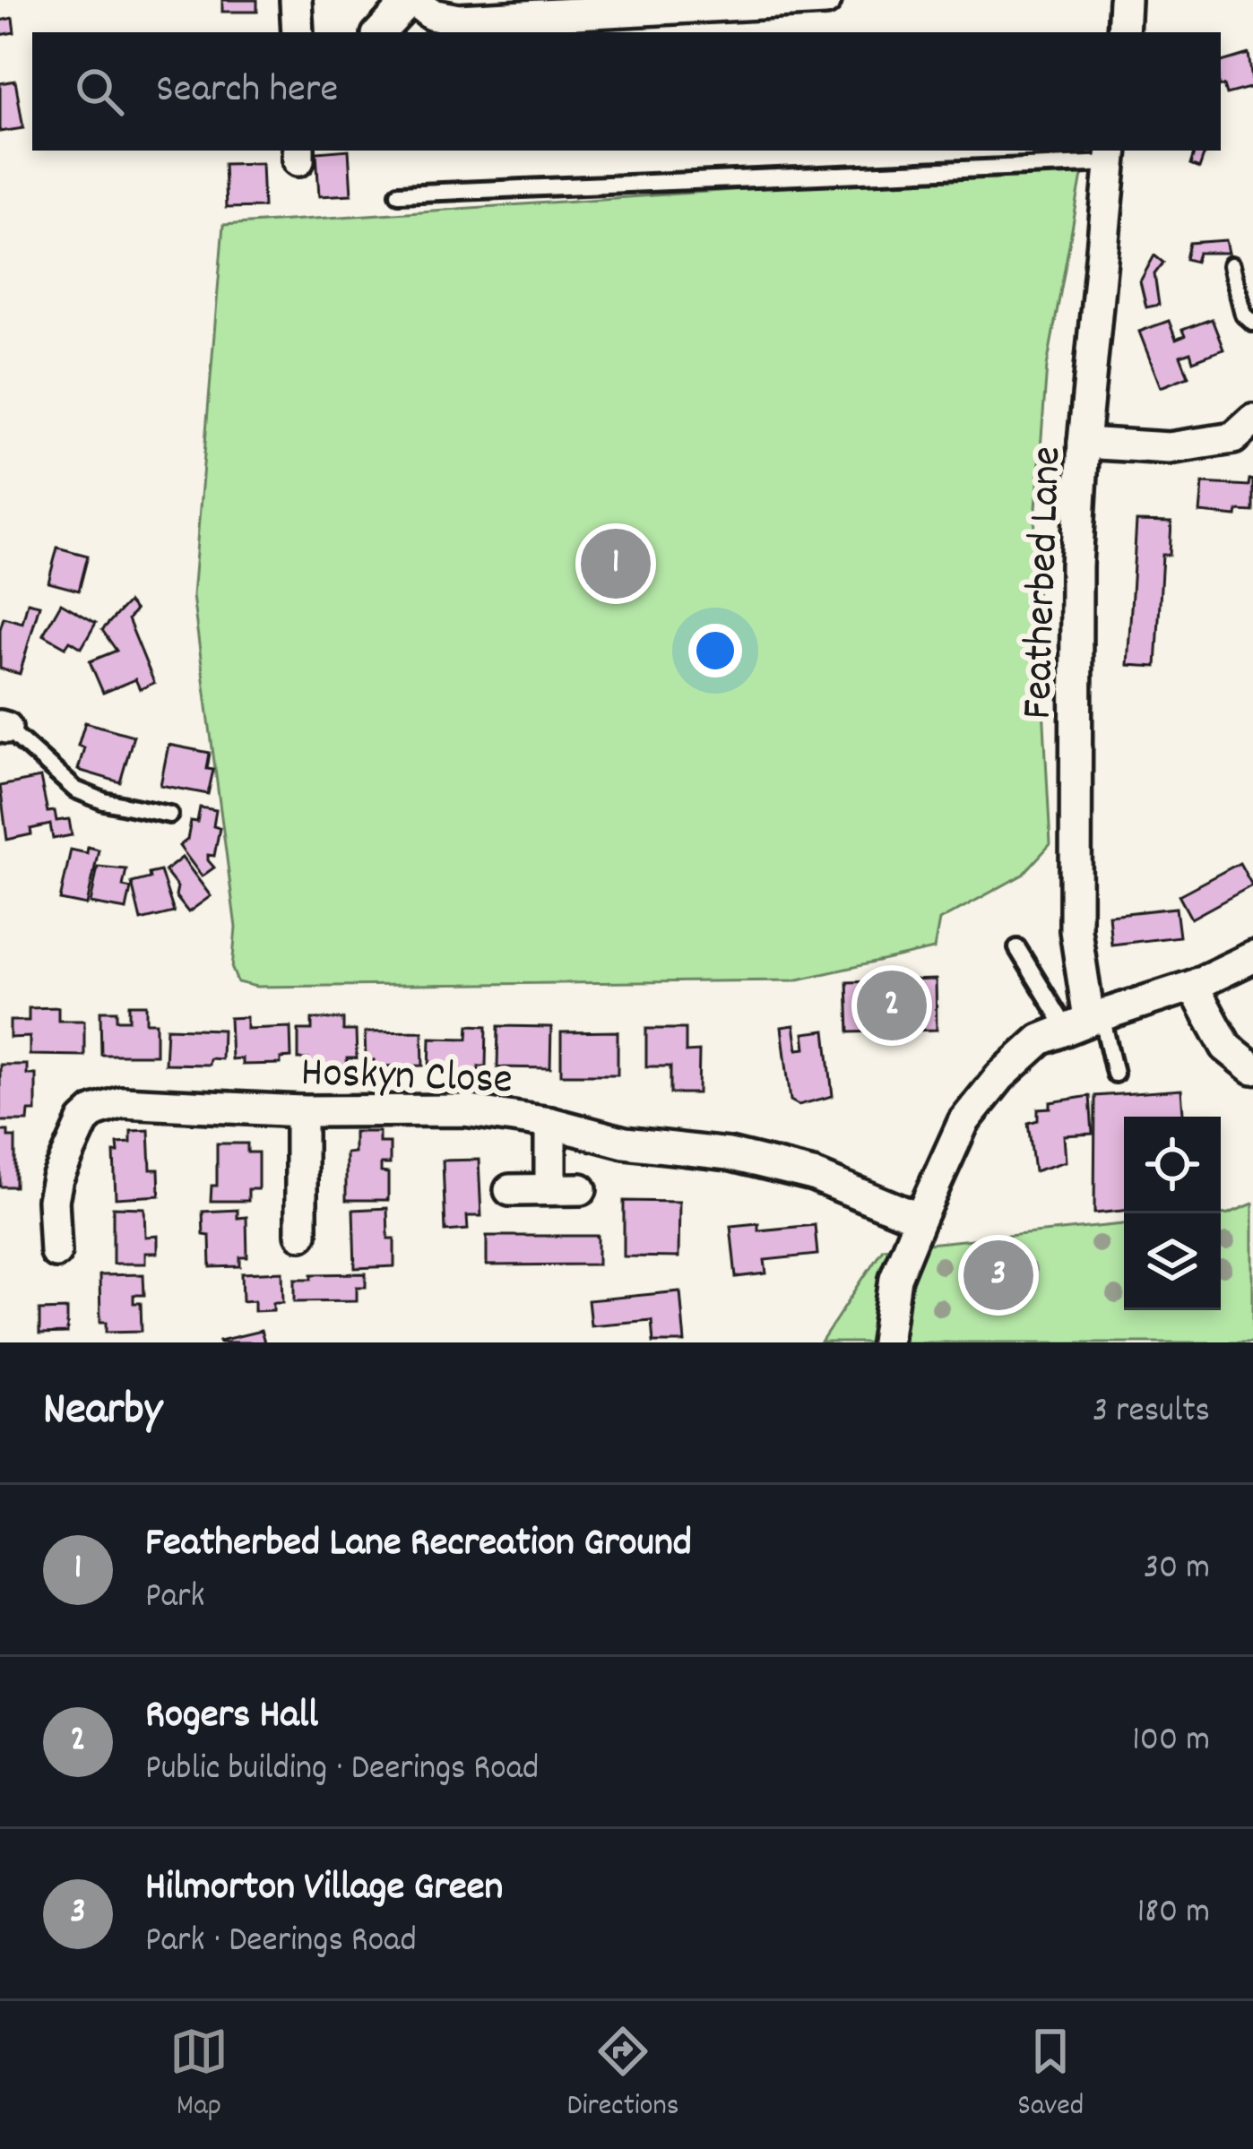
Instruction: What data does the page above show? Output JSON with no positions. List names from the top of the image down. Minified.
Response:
{"streets":{"street":["Featherbed Lane","Hoskyn Close"]},"page":{"search":"Search here","pins":["1","2","3"],"heading":["Nearby","3 results"],"list":[{"mark":"1","name":"Featherbed Lane Recreation Ground","note":"Park","value":"30 m"},{"mark":"2","name":"Rogers Hall","note":"Public building · Deerings Road","value":"100 m"},{"mark":"3","name":"Hilmorton Village Green","note":"Park · Deerings Road","value":"180 m"}],"nav":["Map","Directions","Saved"]}}
